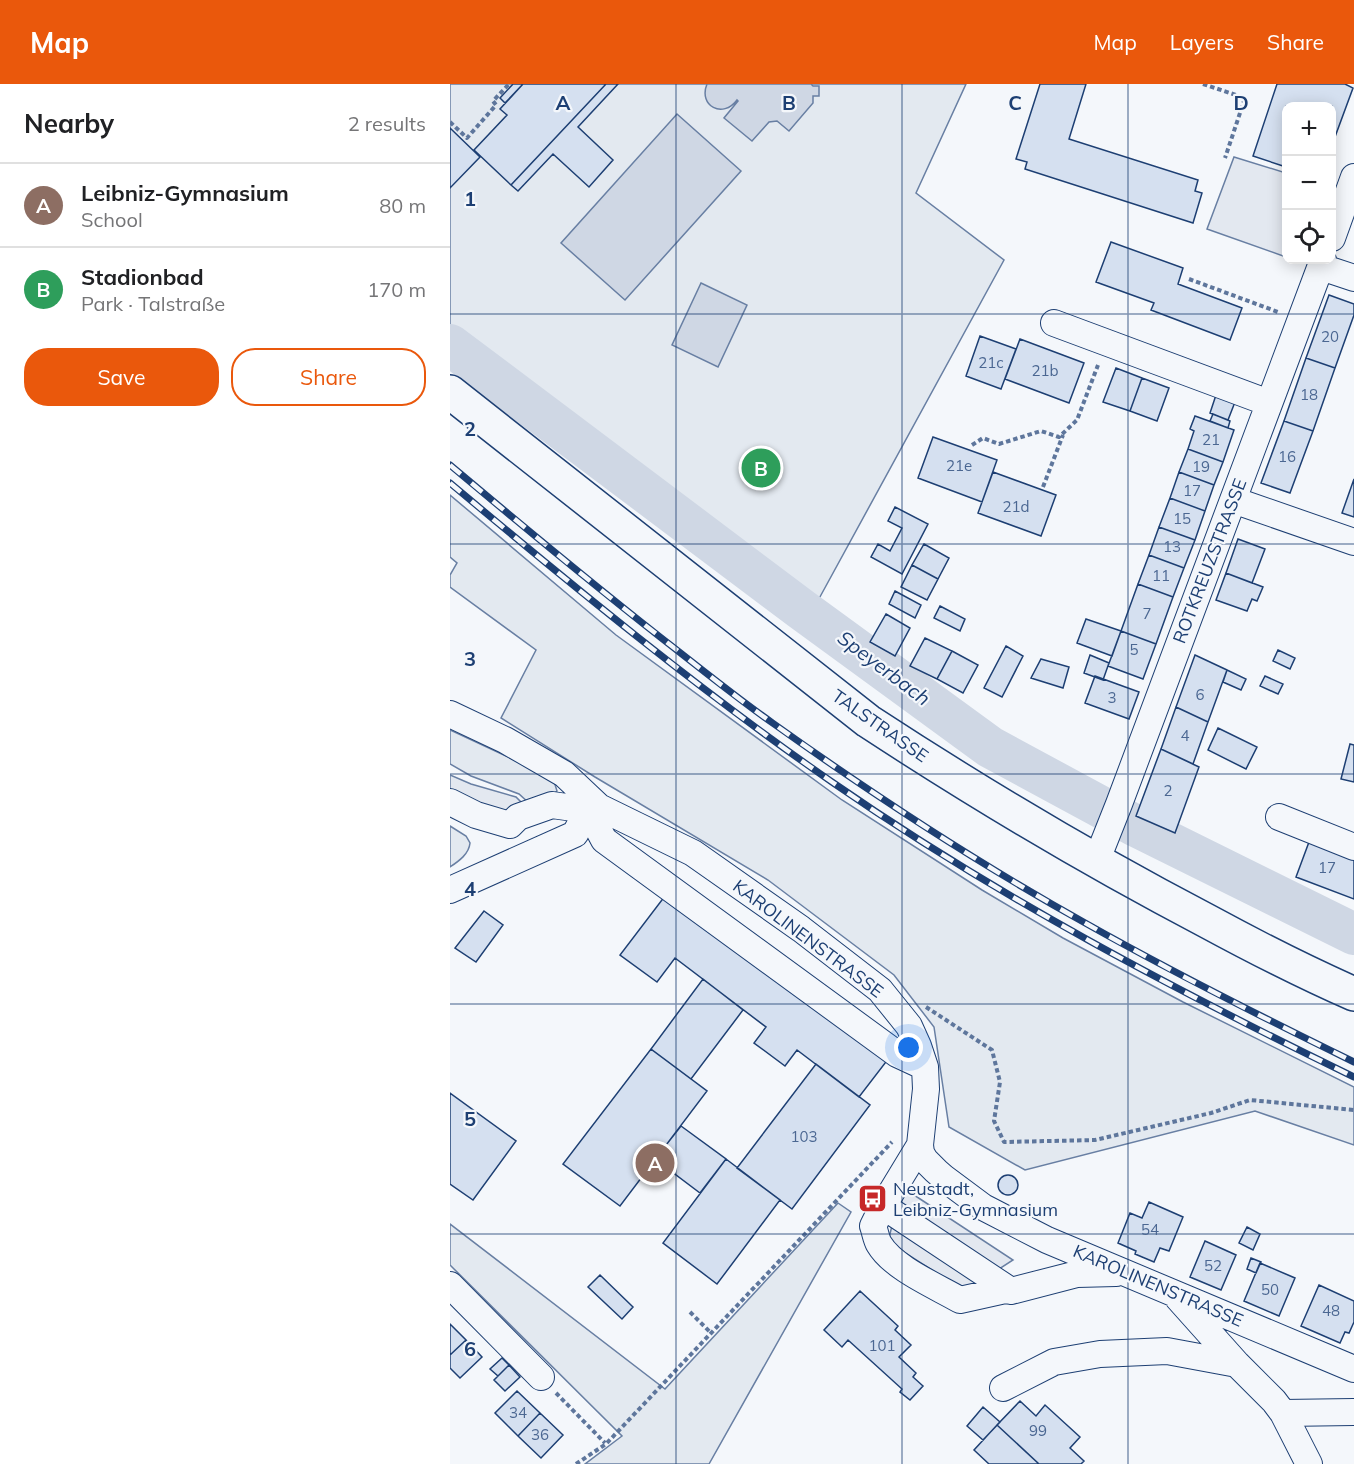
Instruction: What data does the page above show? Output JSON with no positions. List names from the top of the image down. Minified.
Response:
{"streets":{"main road":["TALSTRASSE"],"street":["ROTKREUZSTRASSE","KAROLINENSTRASSE"]},"crossings":[["ROTKREUZSTRASSE","TALSTRASSE"]],"water":["Speyerbach"],"places":{"bus stop":["Neustadt, Leibniz-Gymnasium"]},"house_numbers":["20","21c","21b","18","21","16","21e","19","17","21d","15","13","11","7","5","6","3","4","2","17","103","54","52","50","48","101","34","99","36"],"page":{"header":"Map","nav":["Map","Layers","Share"],"heading":["Nearby","2 results"],"map_buttons":["+","−"],"list":[{"mark":"A","name":"Leibniz-Gymnasium","note":"School","value":"80 m"},{"mark":"B","name":"Stadionbad","note":"Park · Talstraße","value":"170 m"}],"buttons":["Save","Share"],"pins":["B","A"]},"grid":{"columns":["A","B","C","D"],"rows":["1","2","3","4","5","6"]}}
